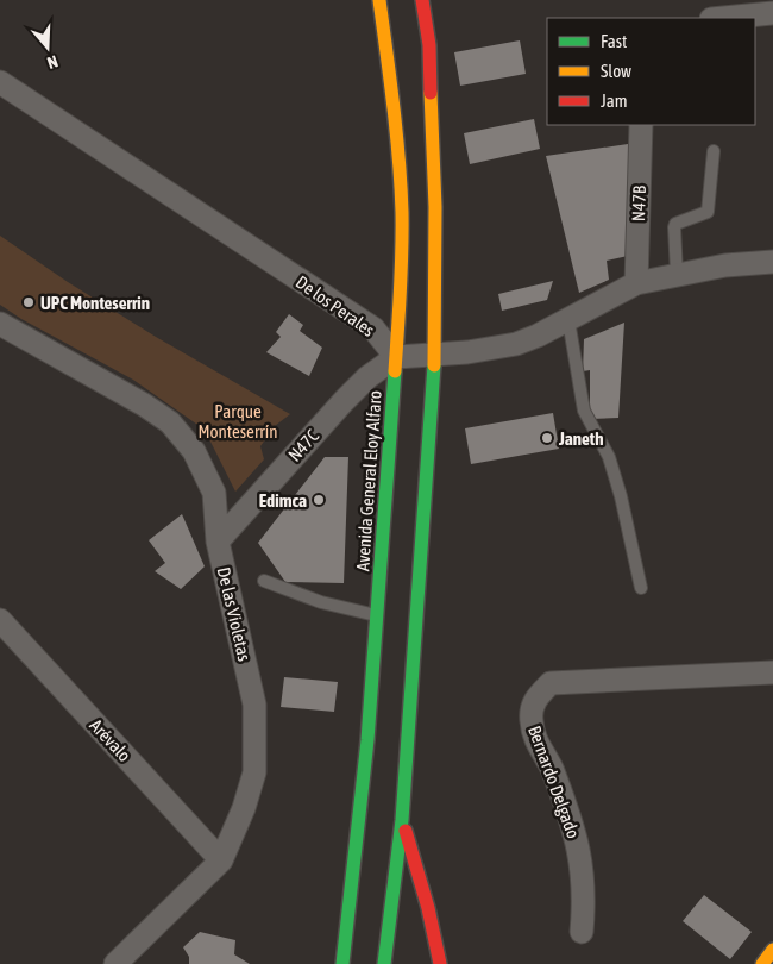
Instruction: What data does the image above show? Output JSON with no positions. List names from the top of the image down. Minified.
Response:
{"streets":{"main road":["Avenida General Eloy Alfaro"],"street":["N47B","De los Perales","N47C","De las Violetas","Arévalo","Bernardo Delgado"]},"crossings":[["De los Perales","N47C"],["De los Perales","Avenida General Eloy Alfaro"],["N47C","Avenida General Eloy Alfaro"],["N47C","De las Violetas"],["De las Violetas","Arévalo"]],"parks":["Parque Monteserrín"],"places":["UPC Monteserrin","Janeth","Edimca"],"legend":["Fast","Slow","Jam"],"north":"bottom"}
